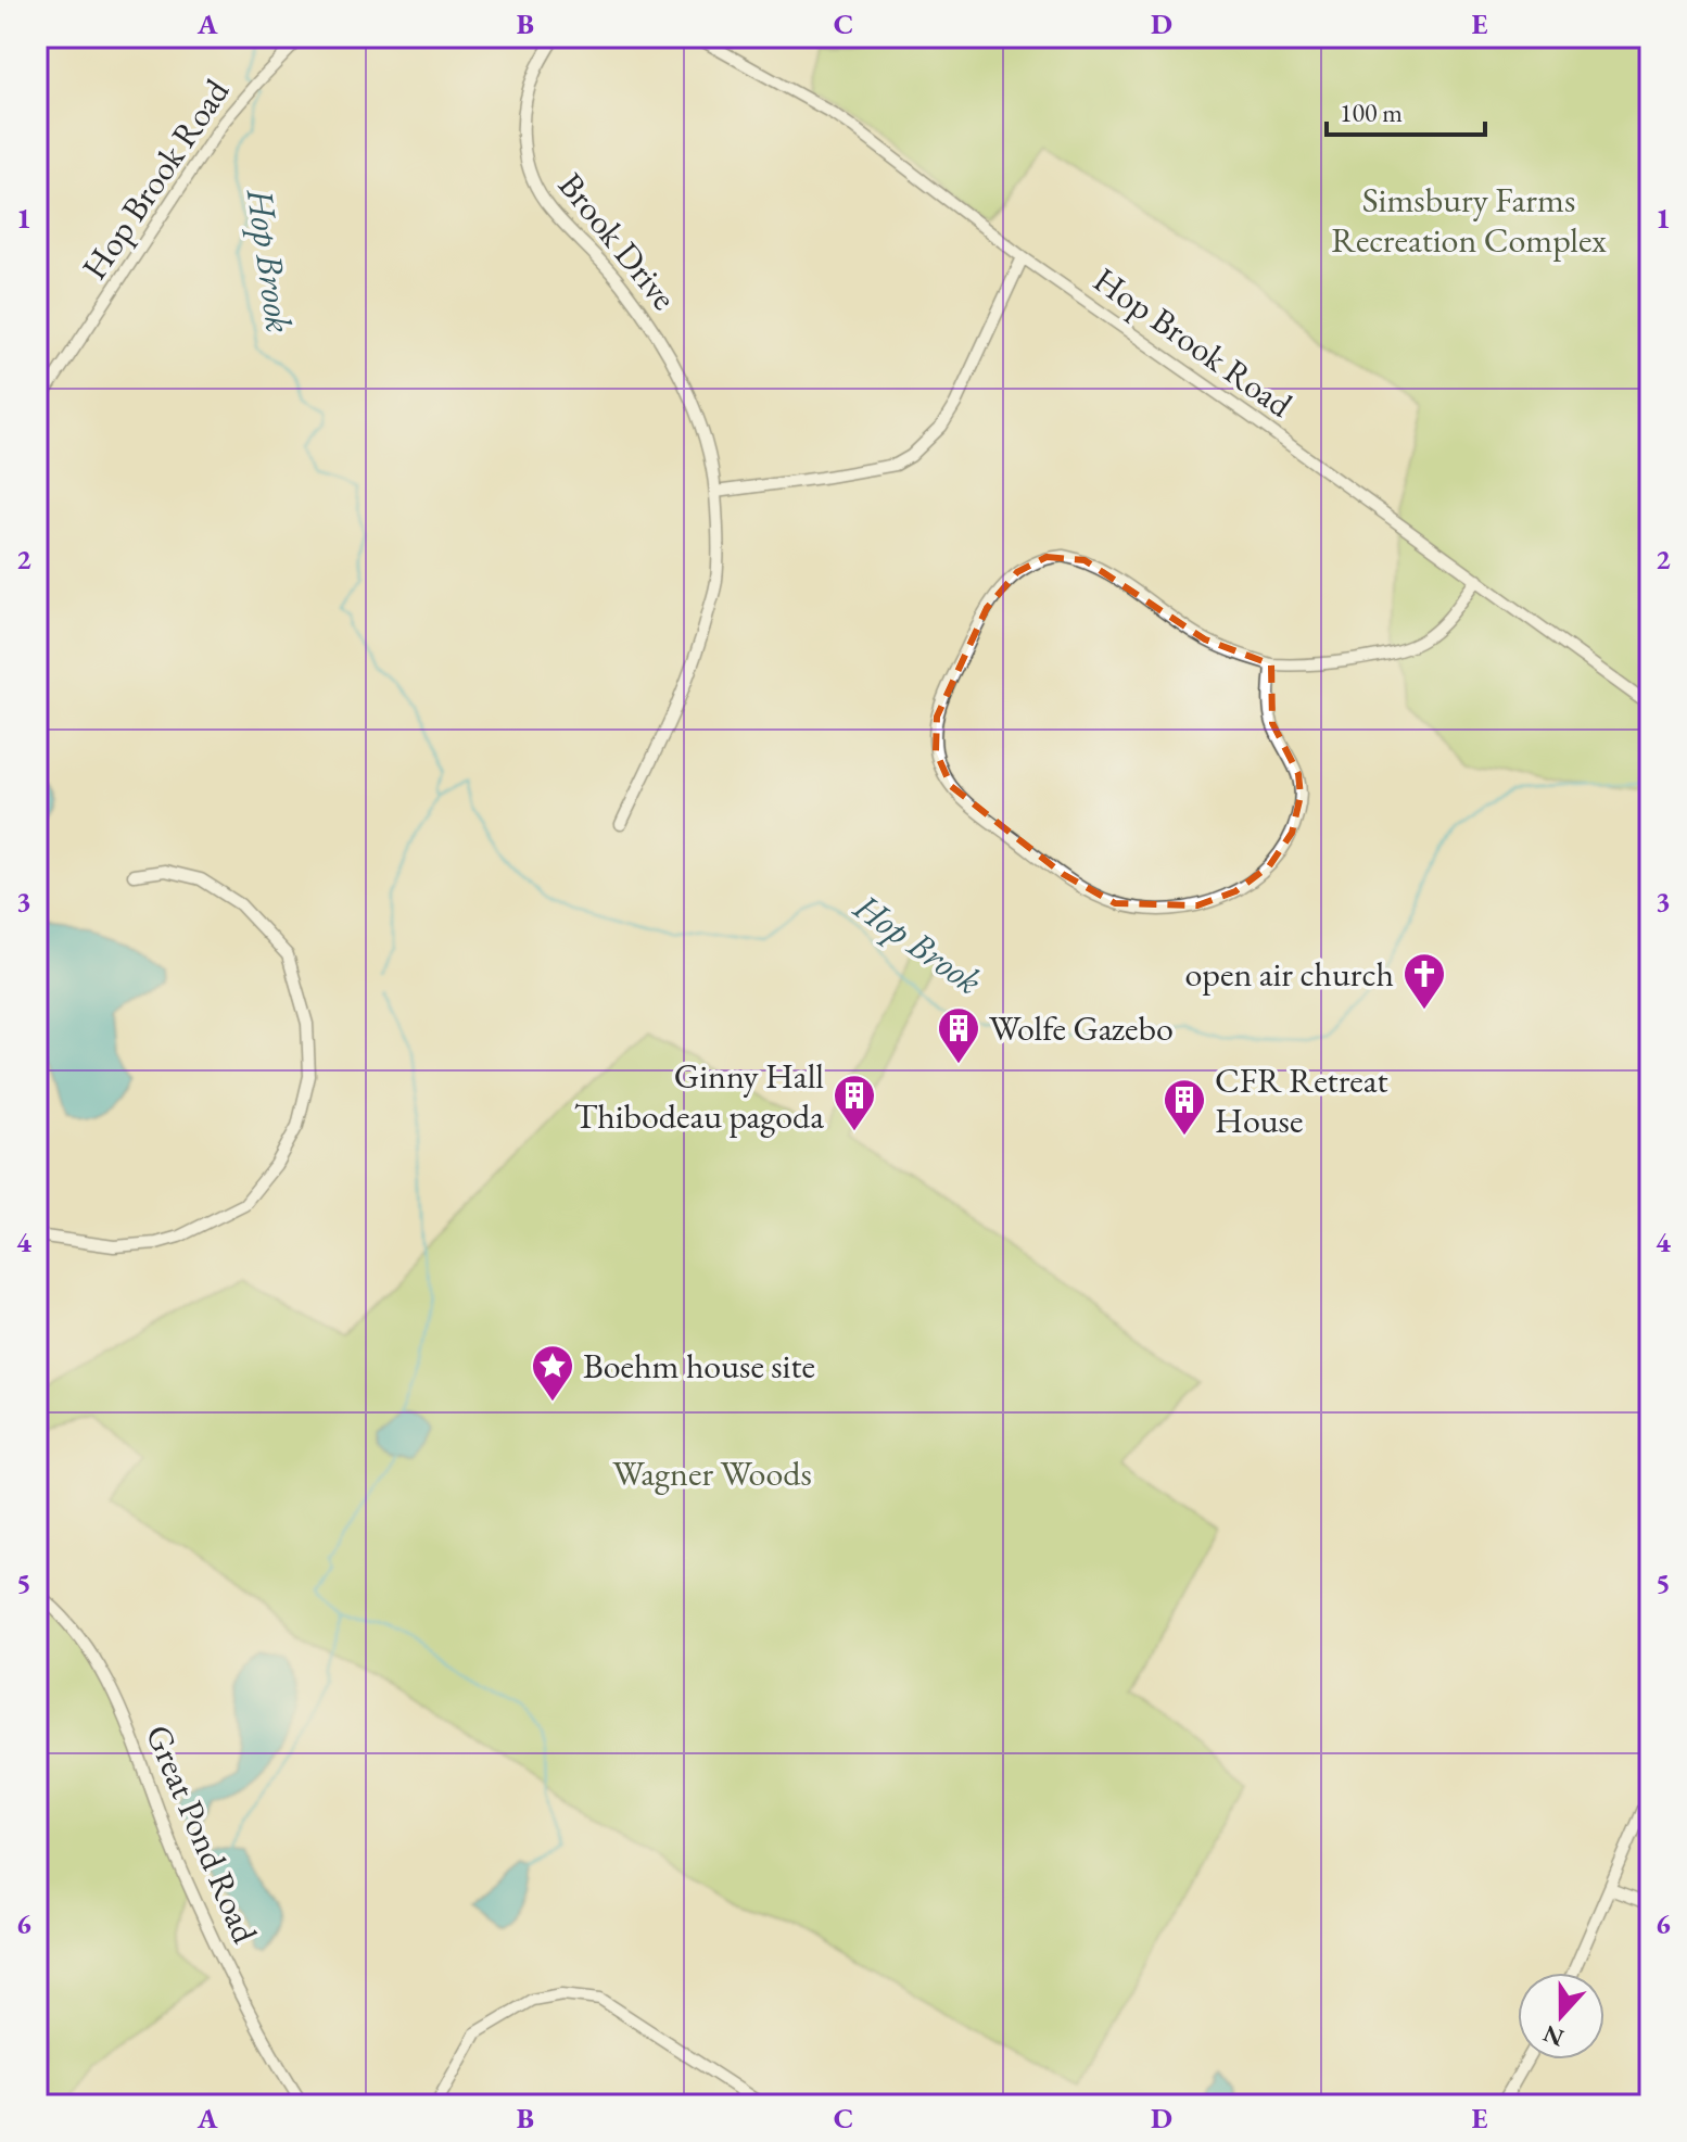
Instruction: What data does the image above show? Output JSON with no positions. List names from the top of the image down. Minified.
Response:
{"streets":{"street":["Hop Brook Road","Brook Drive","Great Pond Road"]},"water":["Hop Brook"],"parks":["Simsbury Farms Recreation Complex","Wagner Woods"],"places":{"church":["open air church"],"building":["Wolfe Gazebo","Ginny Hall Thibodeau pagoda","CFR Retreat House"],"place":["Boehm house site"]},"scale_bar":"100 m","north":"bottom","grid":{"columns":["A","B","C","D","E"],"rows":["1","2","3","4","5","6"]}}
